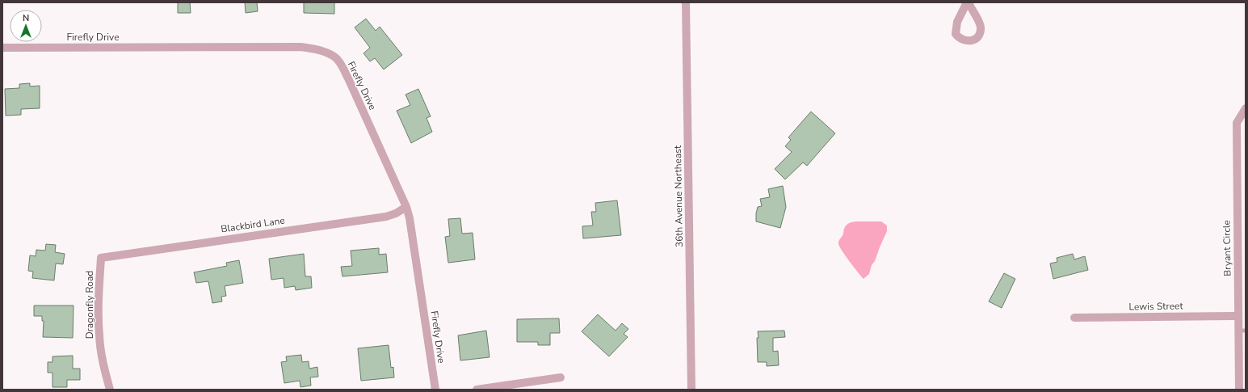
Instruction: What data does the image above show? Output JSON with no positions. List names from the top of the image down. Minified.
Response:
{"streets":{"street":["Firefly Drive","36th Avenue Northeast","Blackbird Lane","Bryant Circle","Dragonfly Road","Lewis Street"]},"crossings":[["Firefly Drive","Blackbird Lane"],["Blackbird Lane","Dragonfly Road"],["Bryant Circle","Lewis Street"]],"north":"top"}
